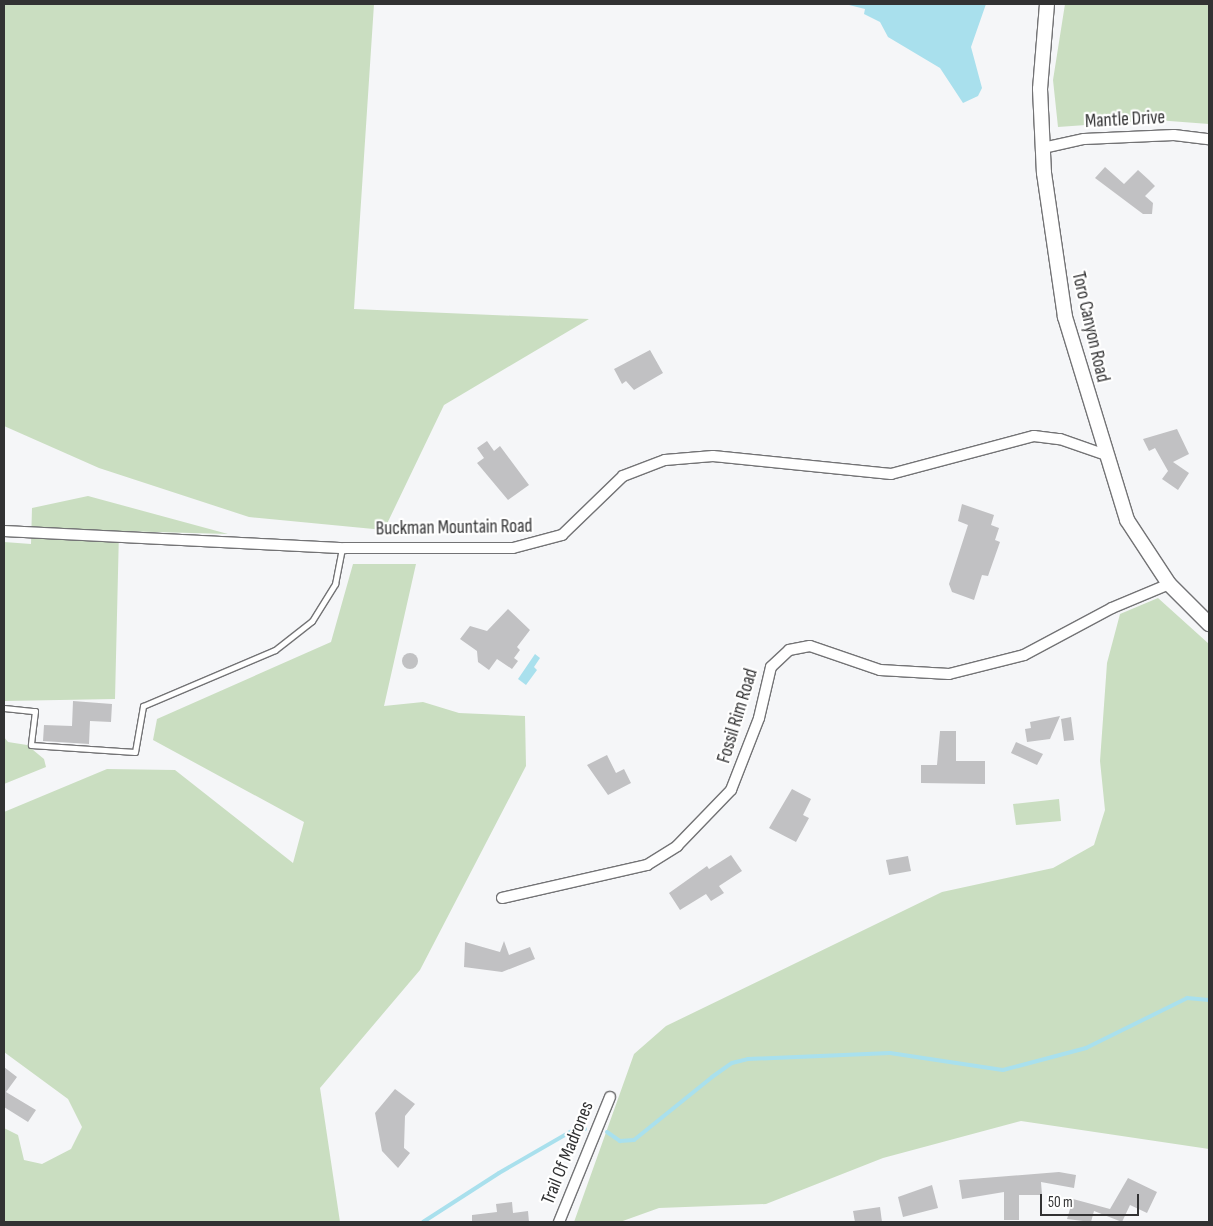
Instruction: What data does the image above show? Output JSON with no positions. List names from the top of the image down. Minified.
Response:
{"streets":{"street":["Mantle Drive","Toro Canyon Road","Buckman Mountain Road","Fossil Rim Road","Trail Of Madrones"]},"crossings":[["Mantle Drive","Toro Canyon Road"],["Toro Canyon Road","Buckman Mountain Road"],["Toro Canyon Road","Fossil Rim Road"]],"scale_bar":"50 m"}
